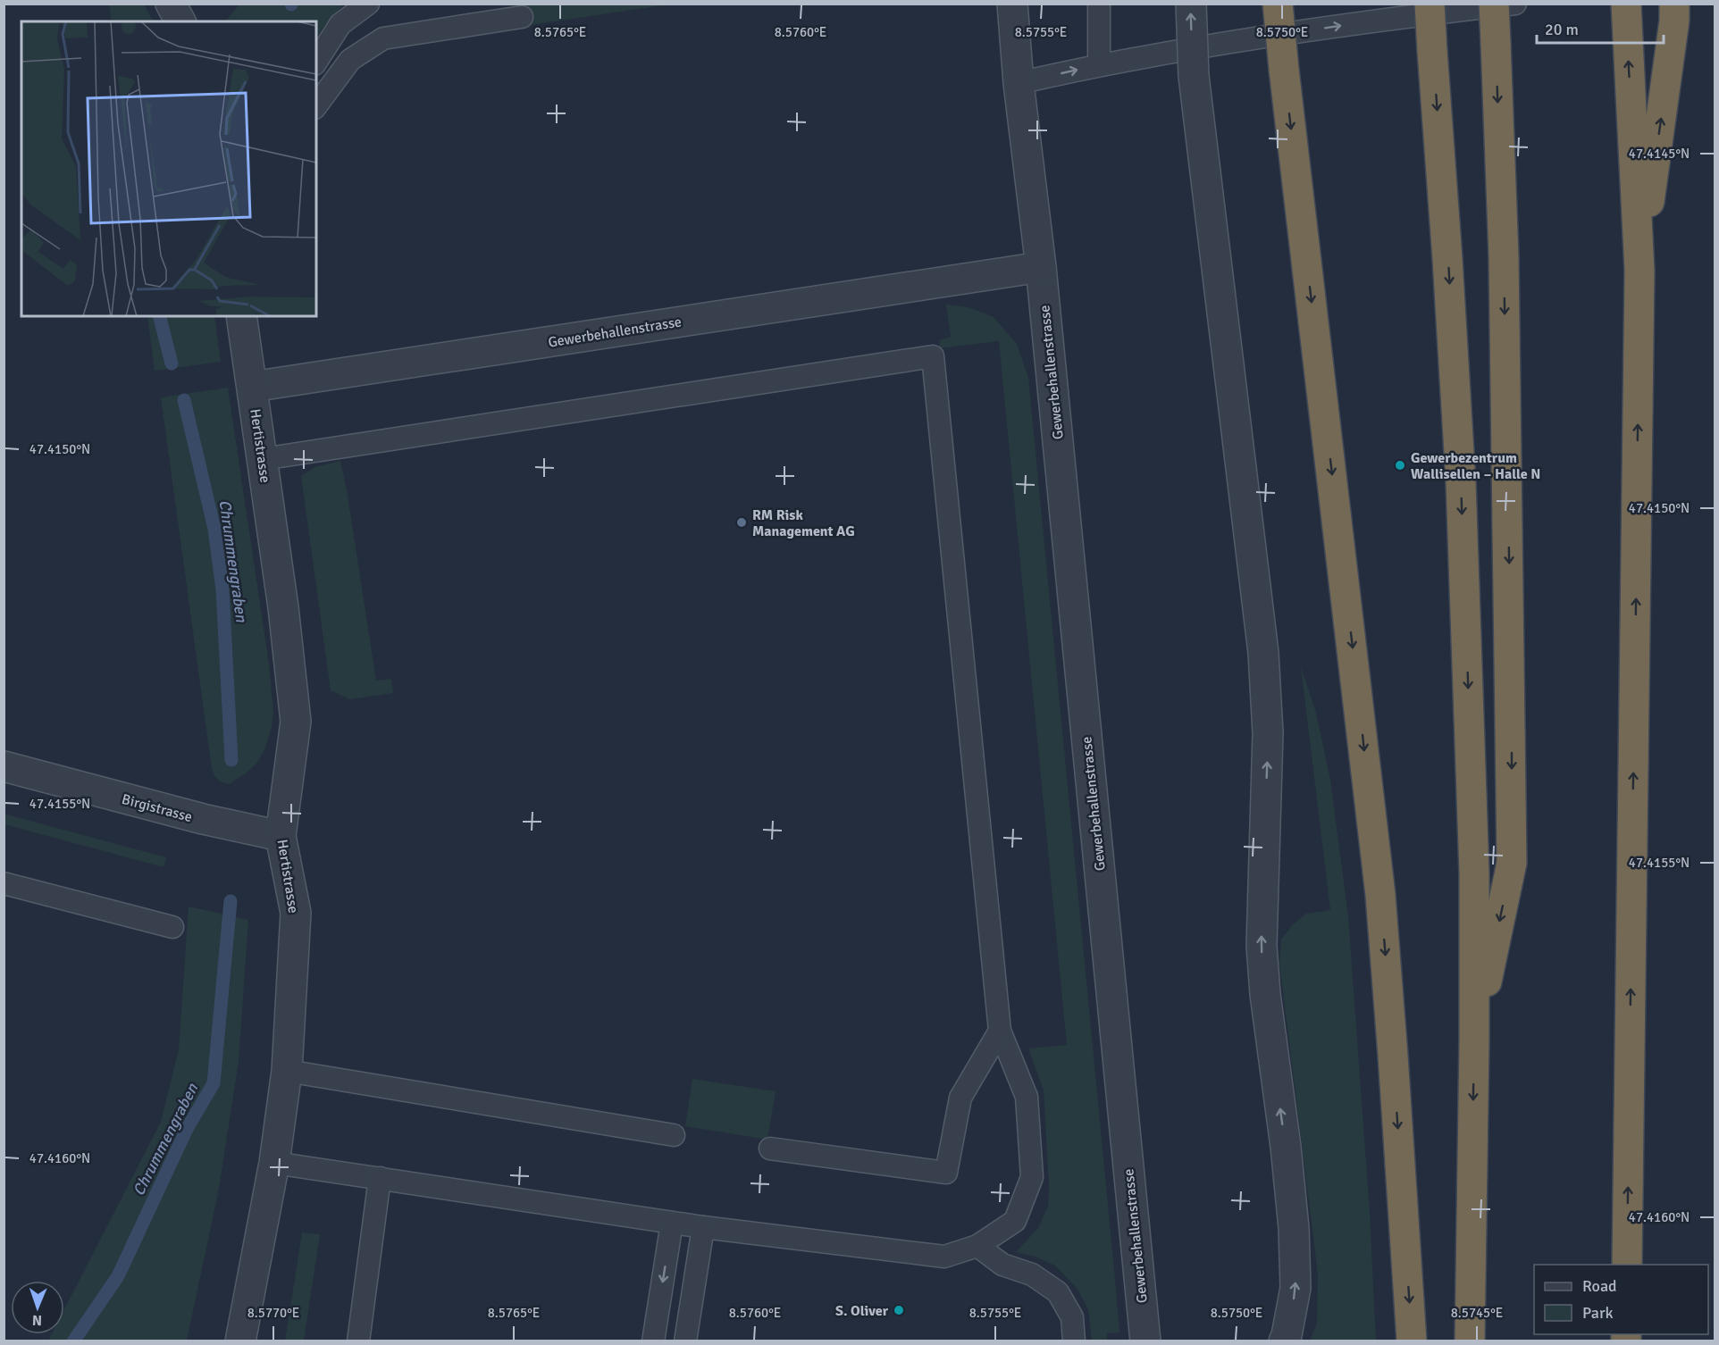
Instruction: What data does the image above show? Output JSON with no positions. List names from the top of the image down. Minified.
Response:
{"streets":{"street":["Gewerbehallenstrasse","Hertistrasse","Birgistrasse"]},"crossings":[["Gewerbehallenstrasse","Hertistrasse"],["Hertistrasse","Birgistrasse"]],"water":["Chrummengraben"],"places":["Gewerbezentrum Wallisellen – Halle N","RM Risk Management AG","S. Oliver"],"legend":["Road","Park"],"scale_bar":"20 m","north":"bottom","coordinates":["8.5765°E","8.5760°E","8.5755°E","8.5750°E","47.4145°N","47.4150°N","47.4155°N","47.4160°N","8.5770°E","8.5745°E"]}
